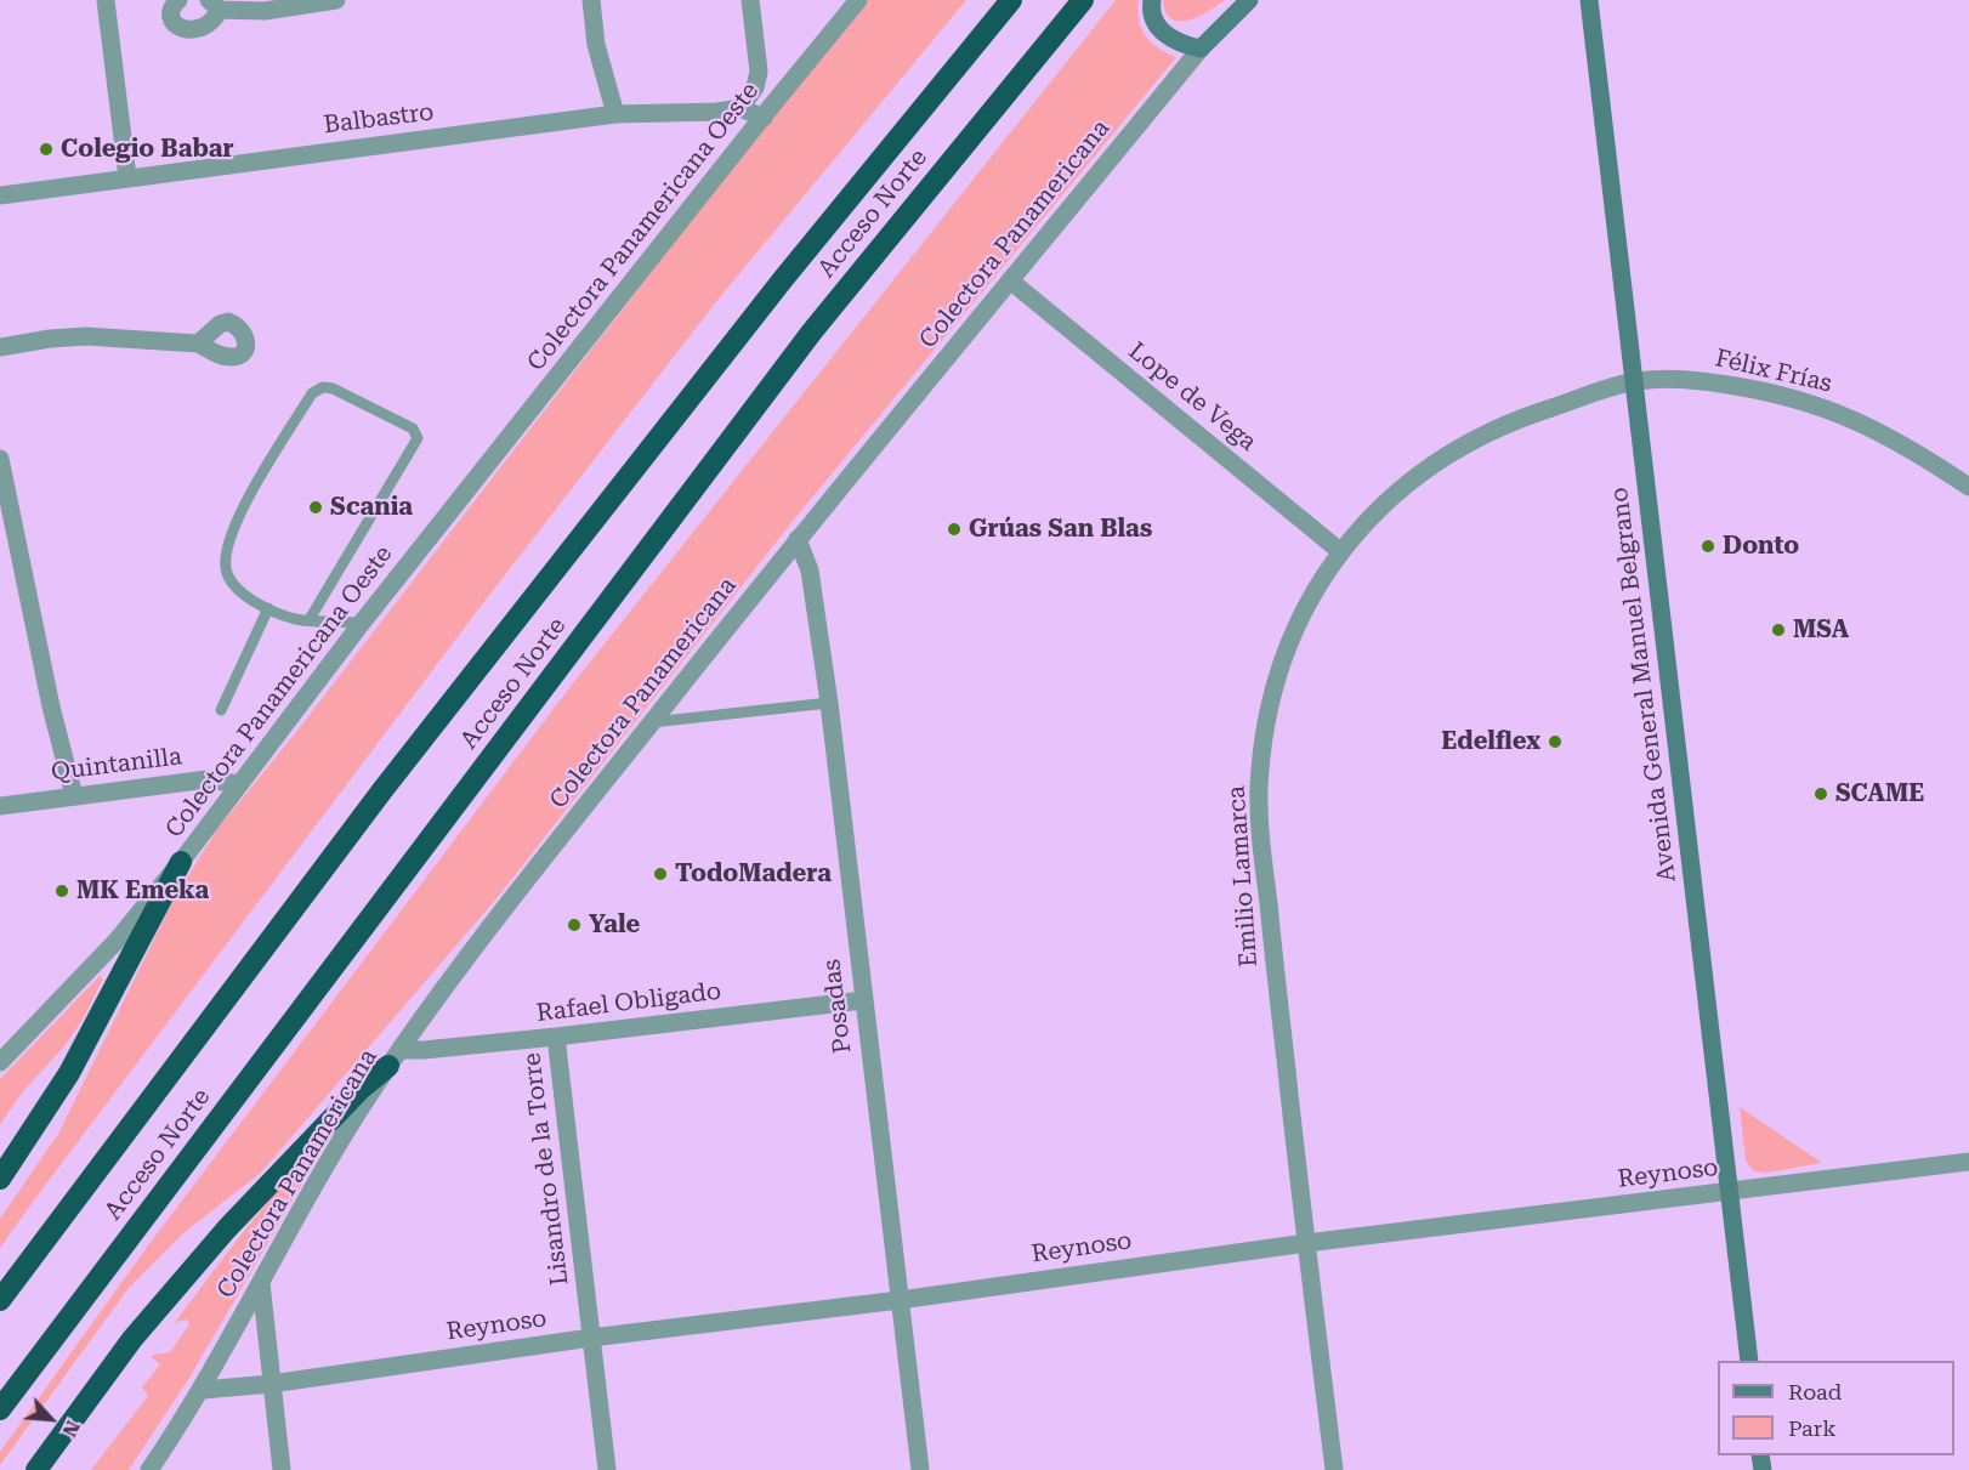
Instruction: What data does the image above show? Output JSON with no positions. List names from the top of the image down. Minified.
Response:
{"streets":{"highway":["Acceso Norte"],"main road":["Colectora Panamericana","Avenida General Manuel Belgrano"],"street":["Balbastro","Colectora Panamericana Oeste","Félix Frías","Lope de Vega","Quintanilla","Emilio Lamarca","Rafael Obligado","Posadas","Lisandro de la Torre","Reynoso"]},"crossings":[["Balbastro","Colectora Panamericana Oeste"],["Colectora Panamericana Oeste","Quintanilla"],["Colectora Panamericana","Lope de Vega"],["Colectora Panamericana","Rafael Obligado"],["Colectora Panamericana","Posadas"],["Colectora Panamericana","Reynoso"],["Félix Frías","Avenida General Manuel Belgrano"],["Félix Frías","Emilio Lamarca"],["Lope de Vega","Emilio Lamarca"],["Avenida General Manuel Belgrano","Emilio Lamarca"],["Avenida General Manuel Belgrano","Reynoso"],["Emilio Lamarca","Reynoso"],["Rafael Obligado","Posadas"],["Rafael Obligado","Lisandro de la Torre"],["Posadas","Reynoso"],["Lisandro de la Torre","Reynoso"]],"places":["Colegio Babar","Scania","Grúas San Blas","Donto","MSA","Edelflex","SCAME","TodoMadera","MK Emeka","Yale"],"legend":["Road","Park"],"north":"bottom right"}
